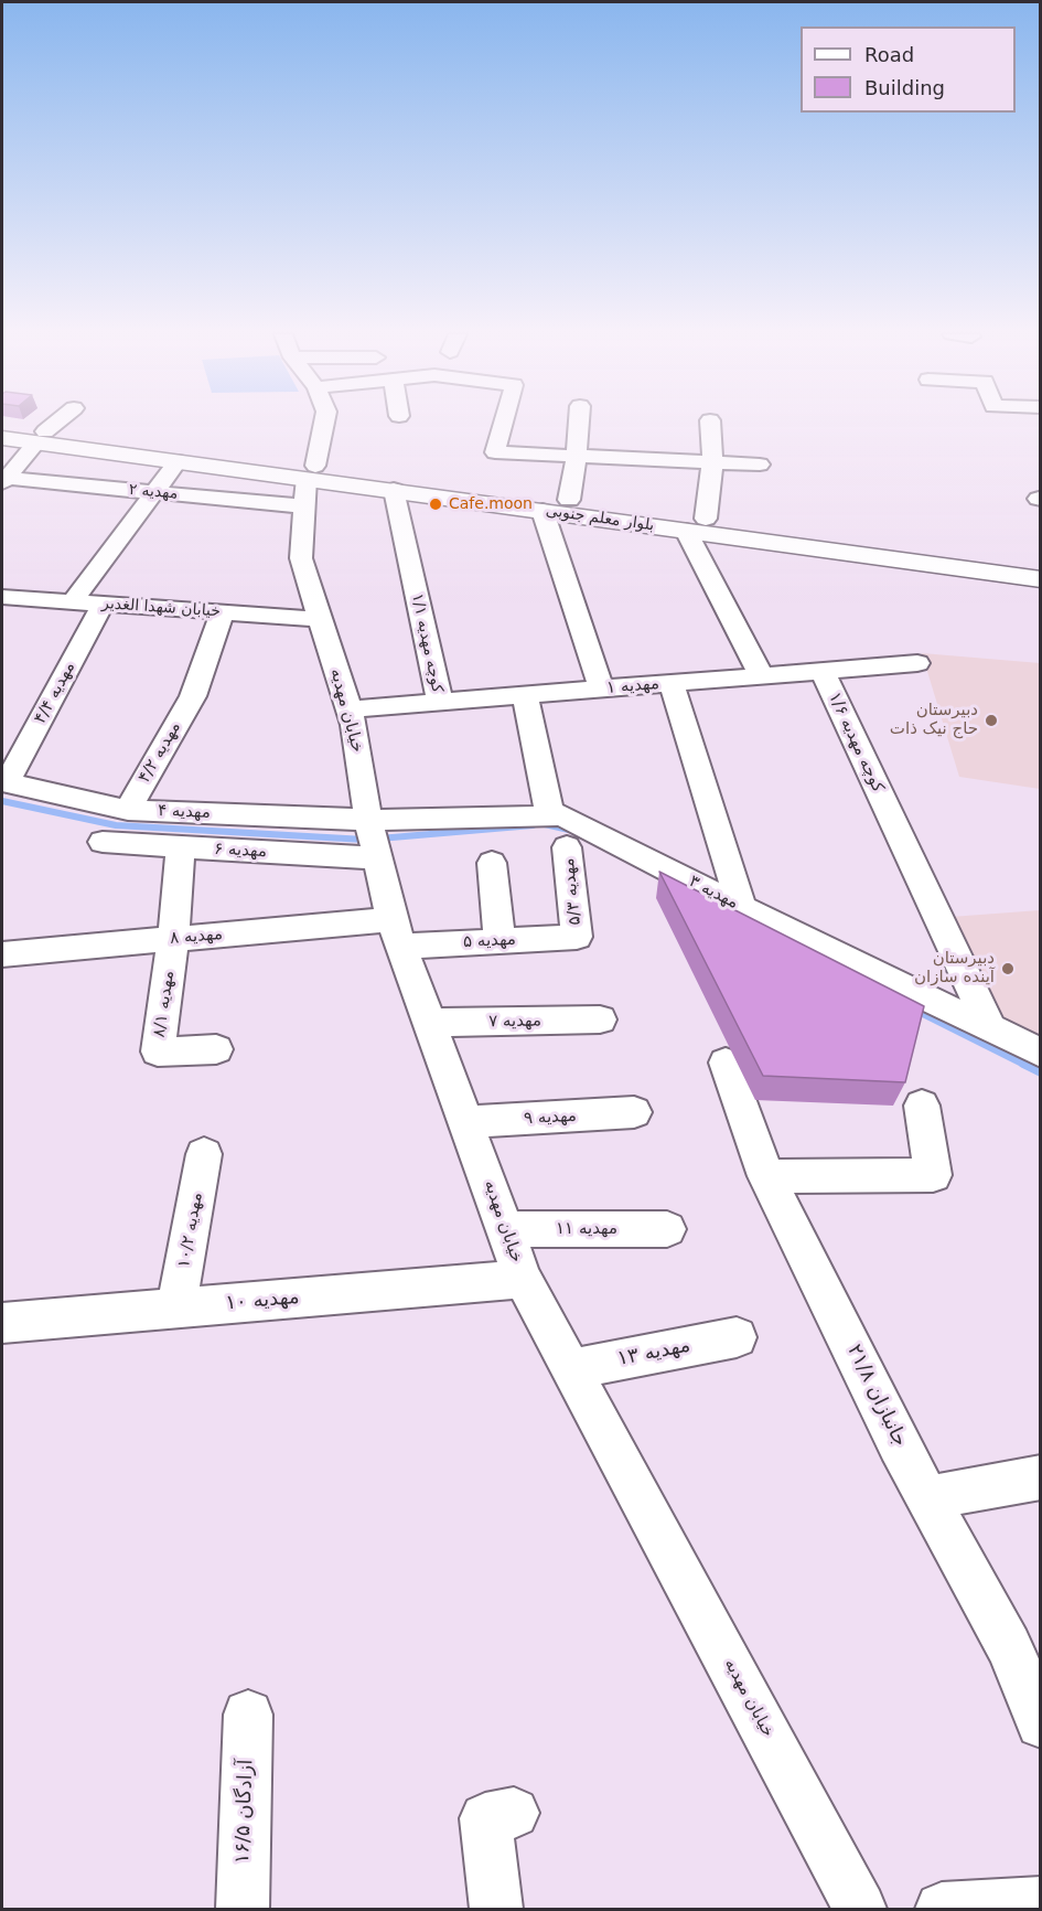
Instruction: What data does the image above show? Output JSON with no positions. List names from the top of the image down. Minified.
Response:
{"streets":{"main road":["بلوار معلم جنوبی"],"street":["مهدیه ۲","خیابان شهدا الغدیر","کوچه مهدیه ۱/۱","مهدیه ۱","مهدیه ۴/۴","خیابان مهدیه","کوچه مهدیه ۱/۶","مهدیه ۴/۲","مهدیه ۴","مهدیه ۶","مهدیه ۵/۳","مهدیه ۳","مهدیه ۸","مهدیه ۵","مهدیه ۸/۱","مهدیه ۷","مهدیه ۹","مهدیه ۱۱","مهدیه ۱۰/۲","مهدیه ۱۰","مهدیه ۱۳","جانبازان ۲۱/۸","آزادگان ۱۶/۵"]},"crossings":[["مهدیه ۲","خیابان مهدیه"],["بلوار معلم جنوبی","کوچه مهدیه ۱/۱"],["بلوار معلم جنوبی","خیابان مهدیه"],["خیابان شهدا الغدیر","مهدیه ۴/۴"],["خیابان شهدا الغدیر","خیابان مهدیه"],["خیابان شهدا الغدیر","مهدیه ۴/۲"],["کوچه مهدیه ۱/۱","مهدیه ۱"],["مهدیه ۱","خیابان مهدیه"],["مهدیه ۱","کوچه مهدیه ۱/۶"],["مهدیه ۴/۴","مهدیه ۴"],["خیابان مهدیه","مهدیه ۴"],["خیابان مهدیه","مهدیه ۶"],["خیابان مهدیه","مهدیه ۳"],["خیابان مهدیه","مهدیه ۸"],["خیابان مهدیه","مهدیه ۵"],["خیابان مهدیه","مهدیه ۷"],["خیابان مهدیه","مهدیه ۹"],["خیابان مهدیه","مهدیه ۱۱"],["خیابان مهدیه","مهدیه ۱۰"],["خیابان مهدیه","مهدیه ۱۳"],["کوچه مهدیه ۱/۶","مهدیه ۳"],["مهدیه ۴/۲","مهدیه ۴"],["مهدیه ۴","مهدیه ۳"],["مهدیه ۵/۳","مهدیه ۵"],["مهدیه ۸","مهدیه ۵"],["مهدیه ۸","مهدیه ۸/۱"],["مهدیه ۱۰/۲","مهدیه ۱۰"]],"places":["Cafe.moon","دبیرستان حاج نیک ذات","دبیرستان آینده سازان"],"legend":["Road","Building"]}
